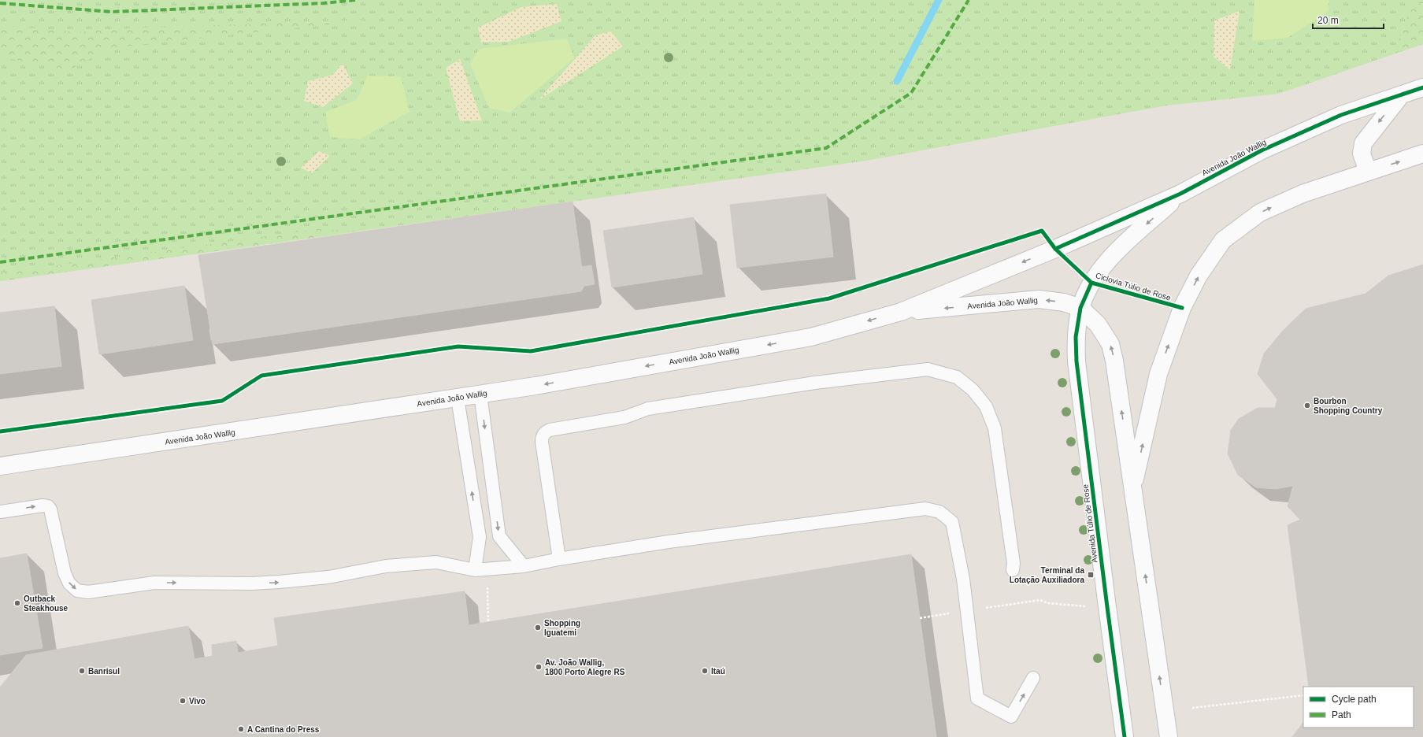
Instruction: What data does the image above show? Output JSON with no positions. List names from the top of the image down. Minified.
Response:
{"streets":{"main road":["Avenida João Wallig","Avenida Túlio de Rose"],"cycle path":["Ciclovia Túlio de Rose"]},"crossings":[["Avenida João Wallig","Avenida Túlio de Rose"]],"one_way":["Avenida João Wallig"],"places":{"other":["Bourbon Shopping Country","Outback Steakhouse","Shopping Iguatemi","Av. João Wallig, 1800 Porto Alegre RS","Banrisul","Itaú","Vivo","A Cantina do Press"],"transit":["Terminal da Lotação Auxiliadora"]},"legend":["Cycle path","Path"],"scale_bar":"20 m"}
